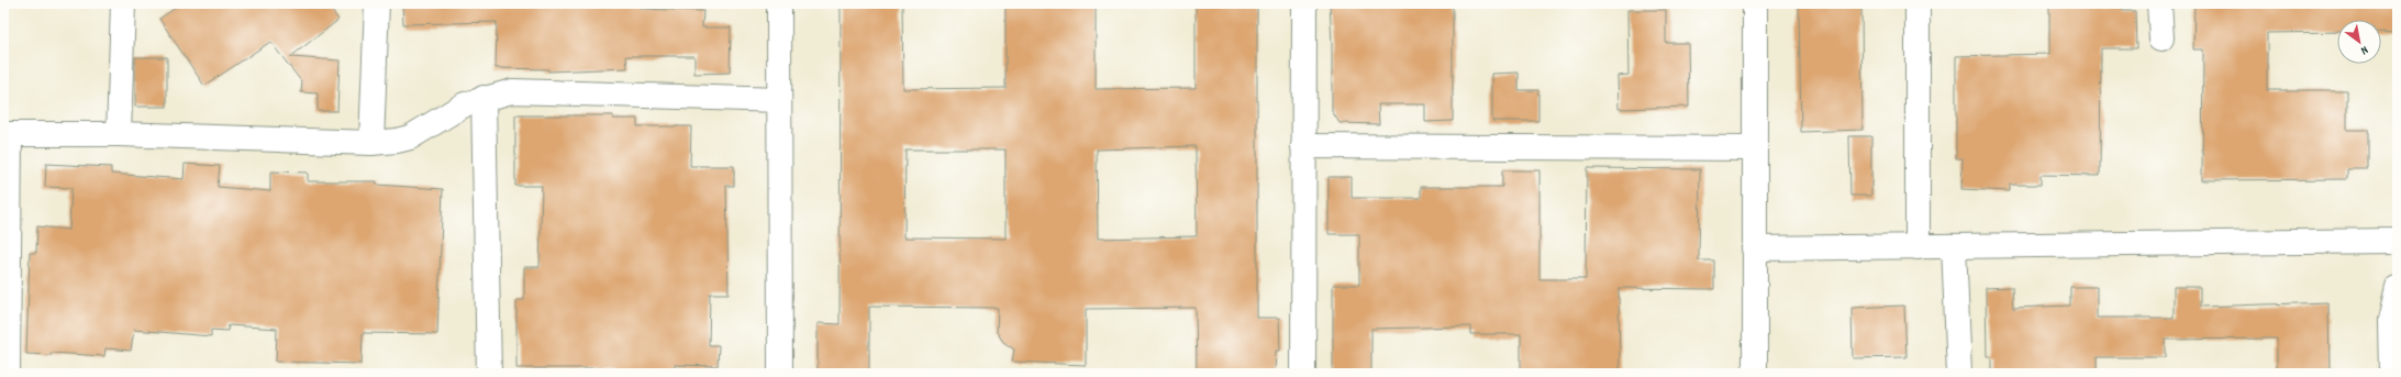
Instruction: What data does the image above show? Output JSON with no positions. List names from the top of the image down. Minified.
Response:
{"north":"bottom right"}
